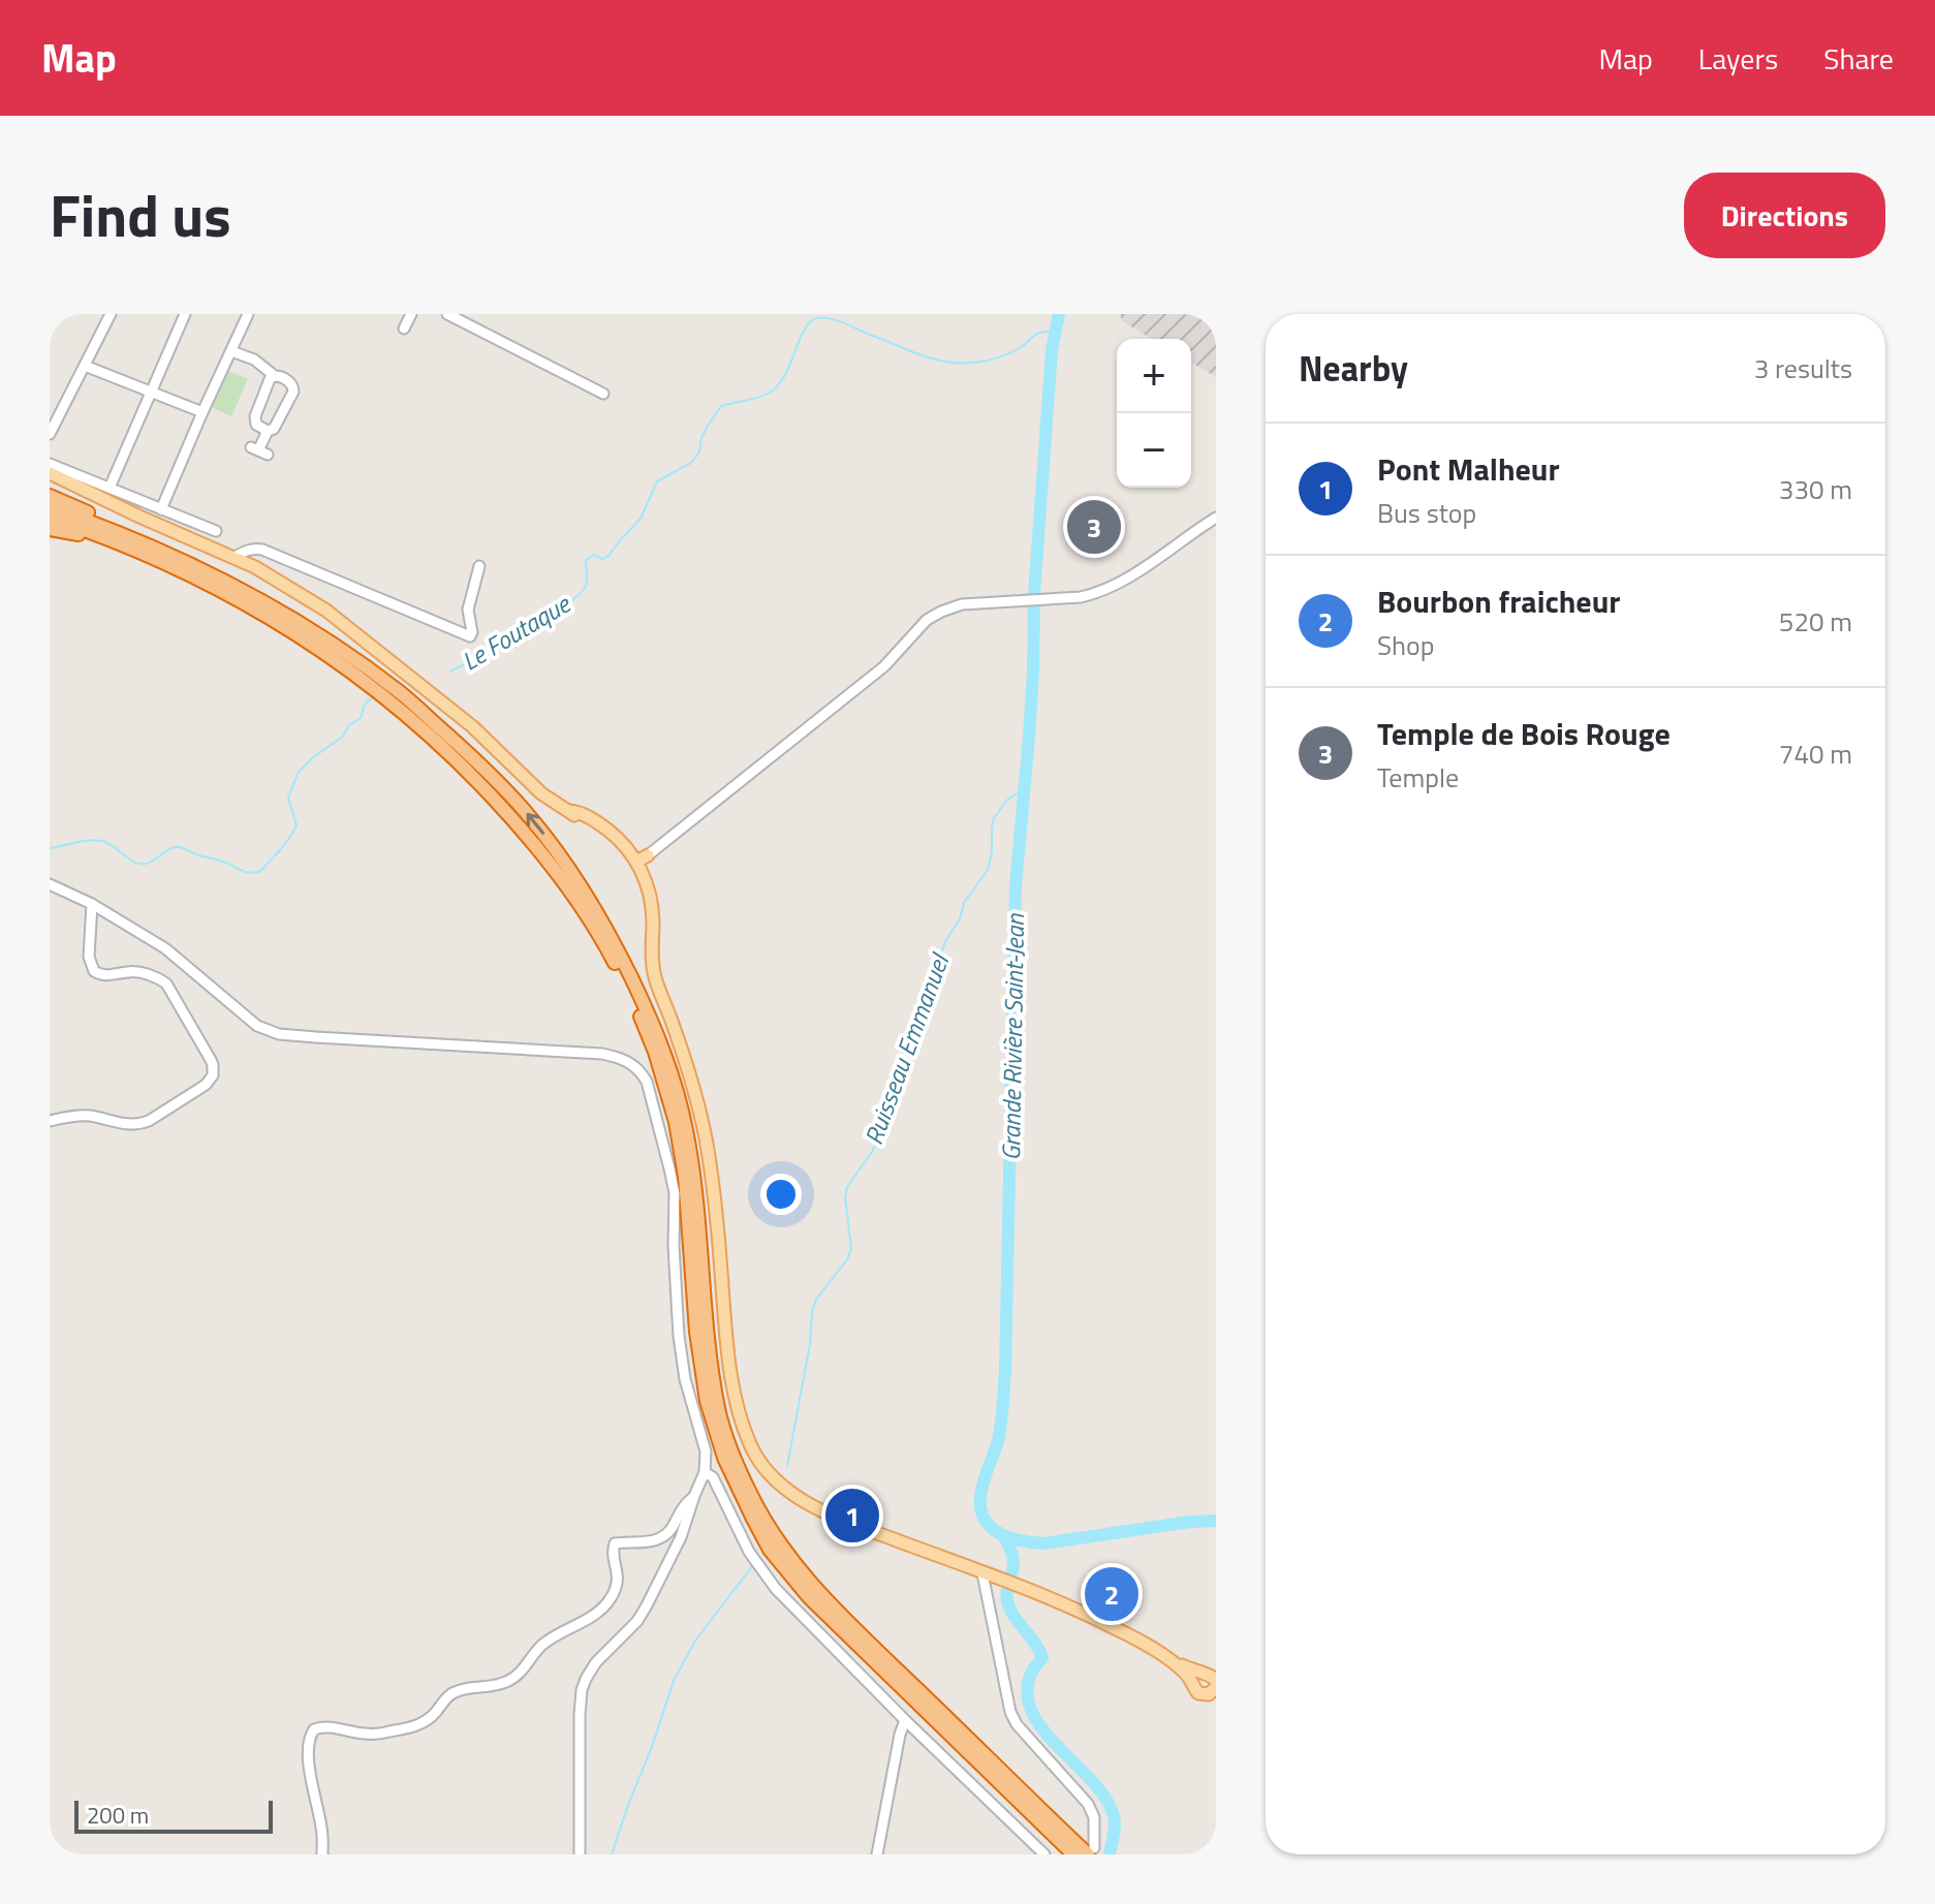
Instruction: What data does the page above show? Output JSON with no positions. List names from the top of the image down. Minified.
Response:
{"water":["Le Foutaque","Grande Rivière Saint-Jean","Ruisseau Emmanuel"],"scale_bar":"200 m","page":{"header":"Map","nav":["Map","Layers","Share"],"title":"Find us","buttons":"Directions","heading":["Nearby","3 results"],"map_buttons":["+","−"],"list":[{"mark":"1","name":"Pont Malheur","note":"Bus stop","value":"330 m"},{"mark":"2","name":"Bourbon fraicheur","note":"Shop","value":"520 m"},{"mark":"3","name":"Temple de Bois Rouge","note":"Temple","value":"740 m"}],"pins":["3","1","2"],"scale":"200 m"}}
